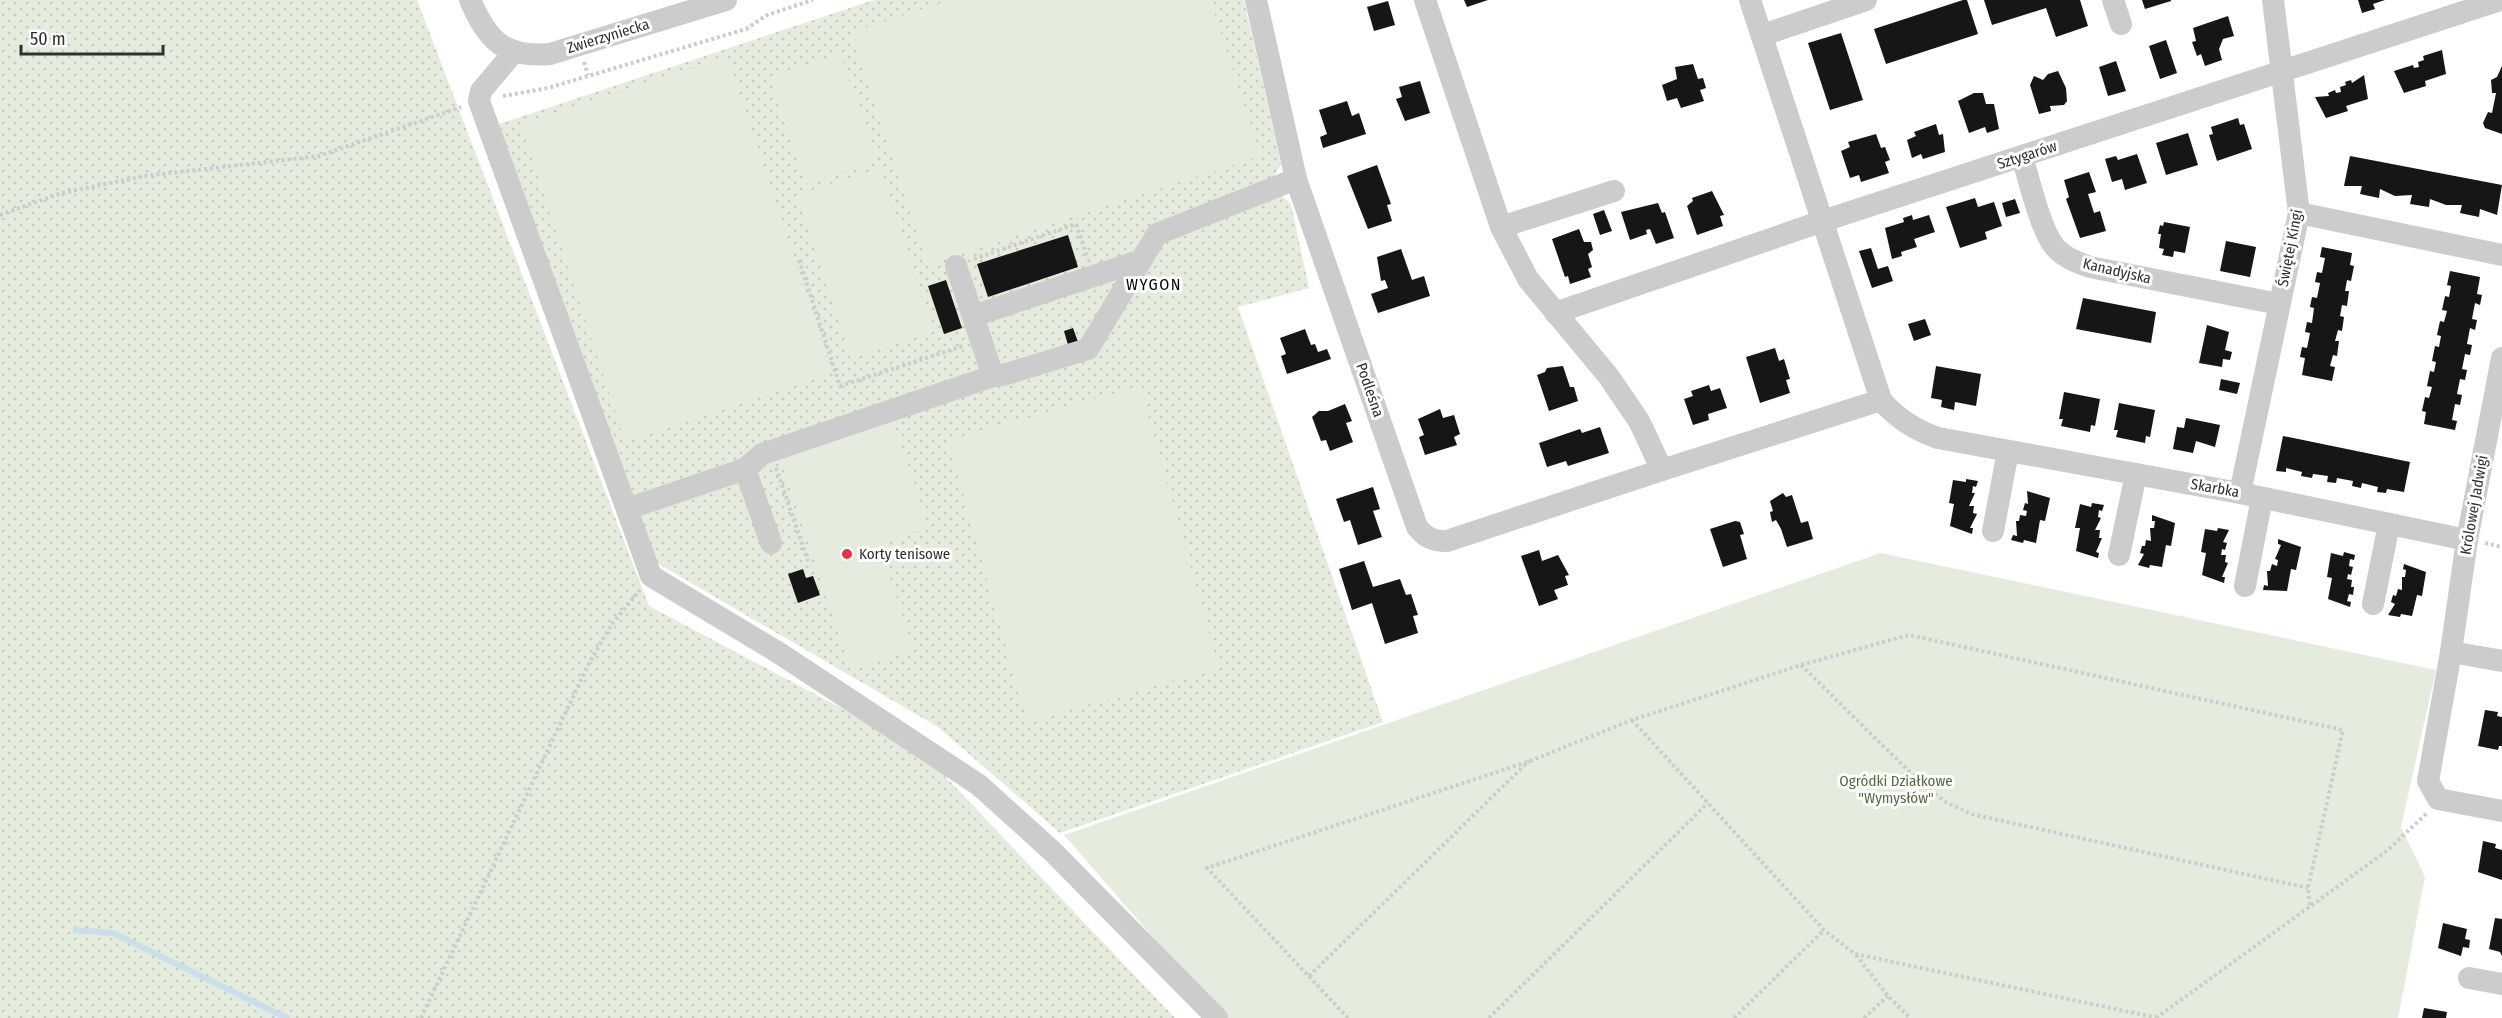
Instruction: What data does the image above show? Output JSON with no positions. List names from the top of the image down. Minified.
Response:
{"streets":{"street":["Zwierzyniecka","Sztygarów","Świętej Kingi","Kanadyjska","Podleśna","Skarbka","Królowej Jadwigi"]},"crossings":[["Sztygarów","Świętej Kingi"],["Sztygarów","Kanadyjska"],["Świętej Kingi","Kanadyjska"],["Świętej Kingi","Skarbka"],["Skarbka","Królowej Jadwigi"]],"districts":["WYGON"],"parks":["Ogródki Działkowe \"Wymysłów\""],"places":["Korty tenisowe"],"scale_bar":"50 m"}
